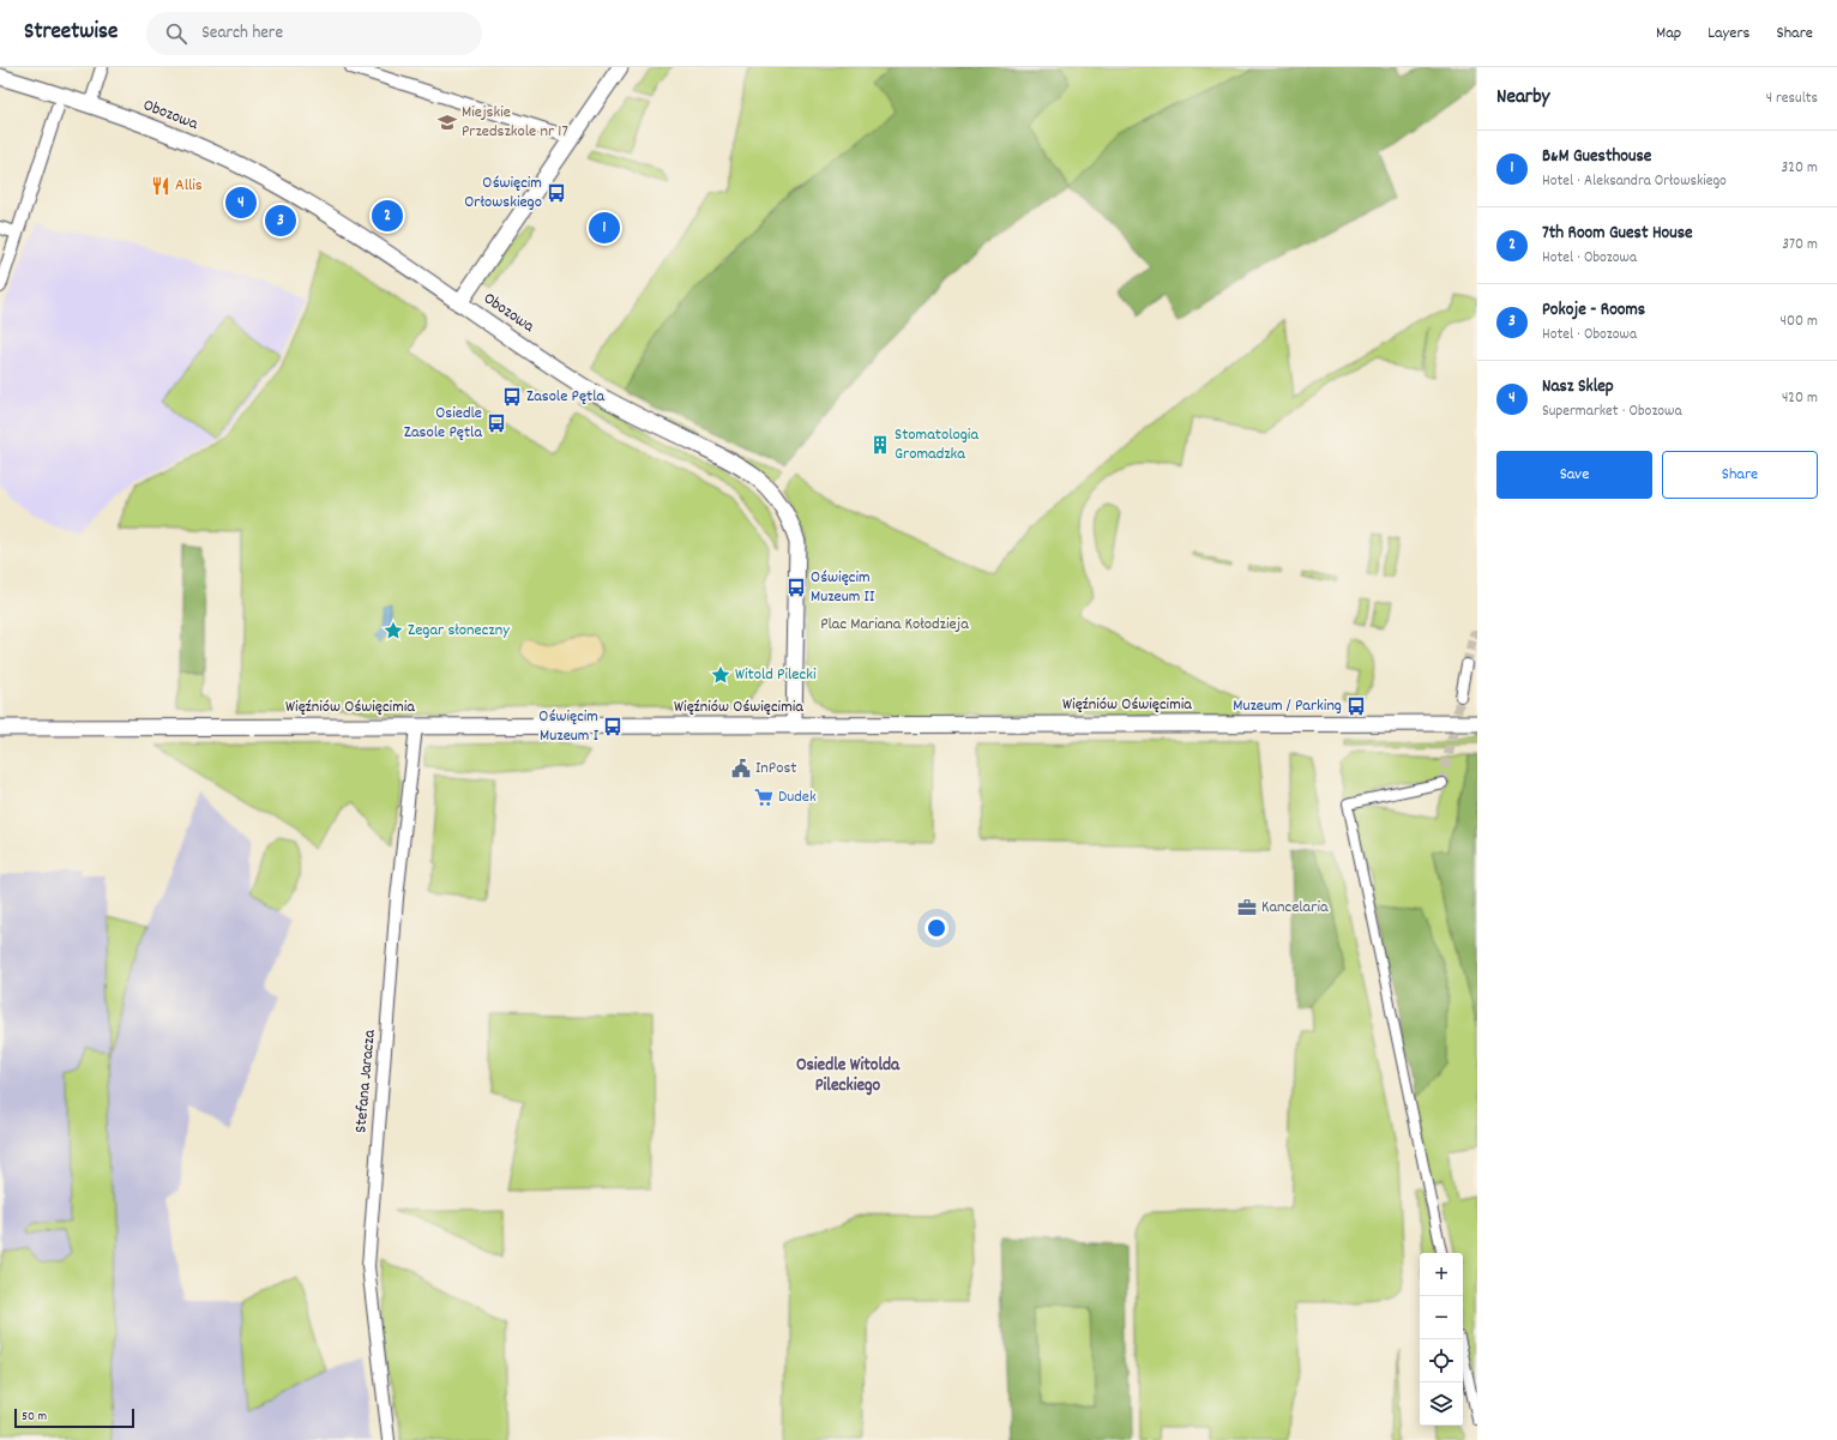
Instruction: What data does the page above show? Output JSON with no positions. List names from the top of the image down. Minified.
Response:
{"streets":{"street":["Obozowa","Więźniów Oświęcimia","Stefana Jaracza"]},"crossings":[["Obozowa","Więźniów Oświęcimia"],["Więźniów Oświęcimia","Stefana Jaracza"]],"districts":["Osiedle Witolda Pileckiego"],"parks":["Plac Mariana Kołodzieja"],"places":{"school or university":["Miejskie Przedszkole nr 17"],"restaurant":["Allis"],"bus stop":["Oświęcim Orłowskiego","Zasole Pętla","Osiedle Zasole Pętla","Oświęcim Muzeum II","Muzeum / Parking","Oświęcim Muzeum I"],"building":["Stomatologia Gromadzka"],"place":["Zegar słoneczny","Witold Pilecki"],"public building":["InPost"],"supermarket":["Dudek"],"office":["Kancelaria"]},"scale_bar":"50 m","page":{"header":"Streetwise","search":"Search here","nav":["Map","Layers","Share"],"heading":["Nearby","4 results"],"list":[{"mark":"1","name":"B&M Guesthouse","note":"Hotel · Aleksandra Orłowskiego","value":"320 m"},{"mark":"2","name":"7th Room Guest House","note":"Hotel · Obozowa","value":"370 m"},{"mark":"3","name":"Pokoje - Rooms","note":"Hotel · Obozowa","value":"400 m"},{"mark":"4","name":"Nasz Sklep","note":"Supermarket · Obozowa","value":"420 m"}],"pins":["4","2","3","1"],"buttons":["Save","Share"],"map_buttons":["+","−"],"scale":"50 m"}}
